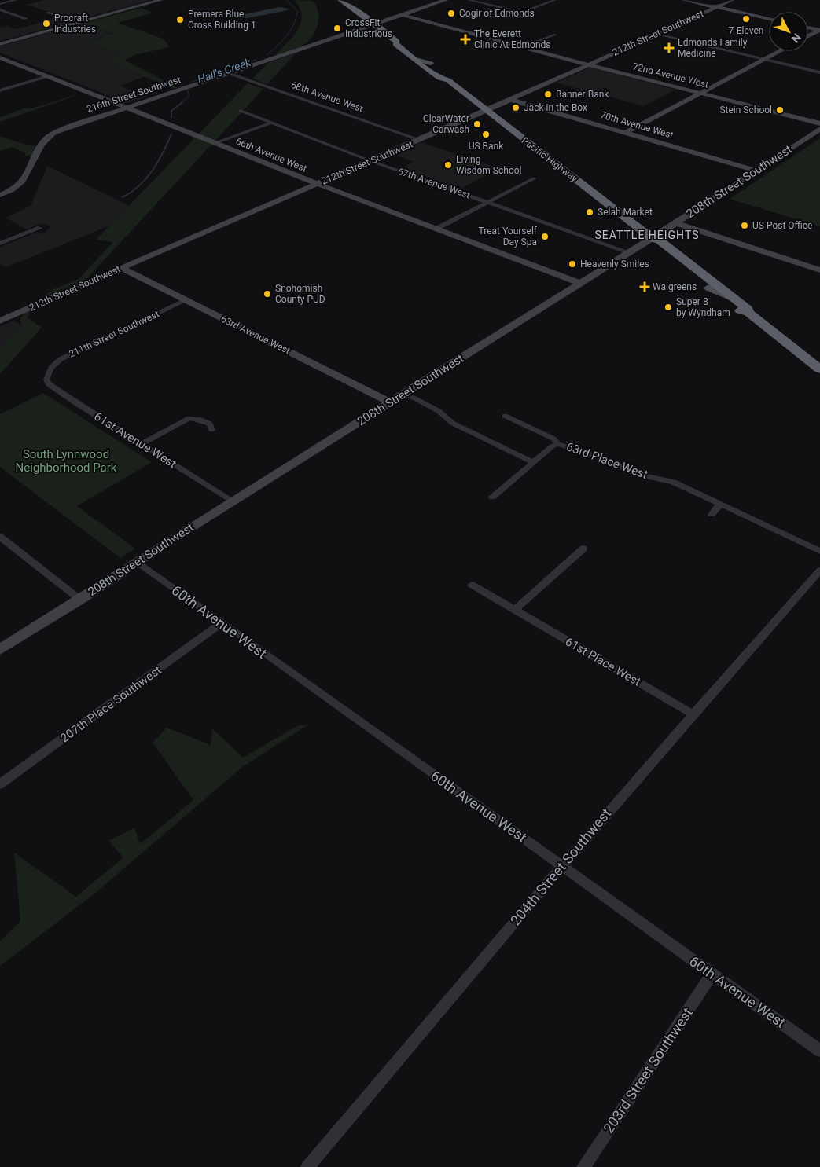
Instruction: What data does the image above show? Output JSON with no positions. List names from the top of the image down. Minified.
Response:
{"streets":{"highway":["Pacific Highway"],"street":["212th Street Southwest","72nd Avenue West","216th Street Southwest","68th Avenue West","70th Avenue West","66th Avenue West","208th Street Southwest","67th Avenue West","211th Street Southwest","63rd Avenue West","61st Avenue West","63rd Place West","60th Avenue West","61st Place West","207th Place Southwest","204th Street Southwest","203rd Street Southwest"]},"crossings":[["212th Street Southwest","72nd Avenue West"],["212th Street Southwest","68th Avenue West"],["212th Street Southwest","70th Avenue West"],["212th Street Southwest","66th Avenue West"],["212th Street Southwest","Pacific Highway"],["212th Street Southwest","67th Avenue West"],["212th Street Southwest","63rd Avenue West"],["72nd Avenue West","216th Street Southwest"],["216th Street Southwest","68th Avenue West"],["216th Street Southwest","66th Avenue West"],["216th Street Southwest","Pacific Highway"],["70th Avenue West","208th Street Southwest"],["66th Avenue West","208th Street Southwest"],["Pacific Highway","208th Street Southwest"],["208th Street Southwest","67th Avenue West"],["208th Street Southwest","63rd Avenue West"],["208th Street Southwest","61st Avenue West"],["208th Street Southwest","60th Avenue West"],["211th Street Southwest","63rd Avenue West"],["211th Street Southwest","61st Avenue West"],["60th Avenue West","207th Place Southwest"],["60th Avenue West","204th Street Southwest"],["60th Avenue West","203rd Street Southwest"],["61st Place West","204th Street Southwest"]],"districts":["SEATTLE HEIGHTS"],"water":["Hall's Creek"],"parks":["South Lynnwood Neighborhood Park"],"places":{"other":["Cogir of Edmonds","7-Eleven","Premera Blue Cross Building 1","Procraft Industries","CrossFit Industrious","Banner Bank","Jack in the Box","Stein School","ClearWater Carwash","US Bank","Living Wisdom School","Selah Market","US Post Office","Treat Yourself Day Spa","Heavenly Smiles","Snohomish County PUD","Super 8 by Wyndham"],"health":["The Everett Clinic At Edmonds","Edmonds Family Medicine","Walgreens"]},"north":"bottom right"}
